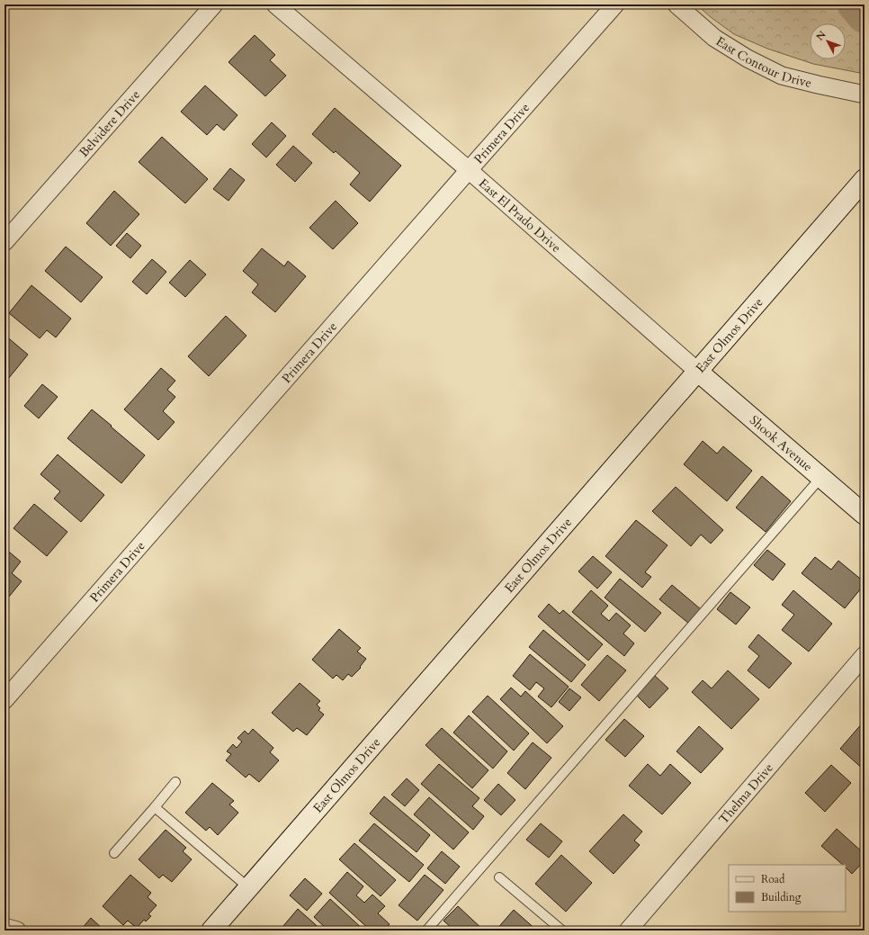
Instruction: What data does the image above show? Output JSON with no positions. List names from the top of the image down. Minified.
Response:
{"streets":{"street":["East Contour Drive","Belvidere Drive","Primera Drive","East El Prado Drive","East Olmos Drive","Shook Avenue","Thelma Drive"]},"crossings":[["Primera Drive","East El Prado Drive"],["East El Prado Drive","East Olmos Drive"],["East El Prado Drive","Shook Avenue"],["East Olmos Drive","Shook Avenue"]],"legend":["Road","Building"],"north":"top left"}
